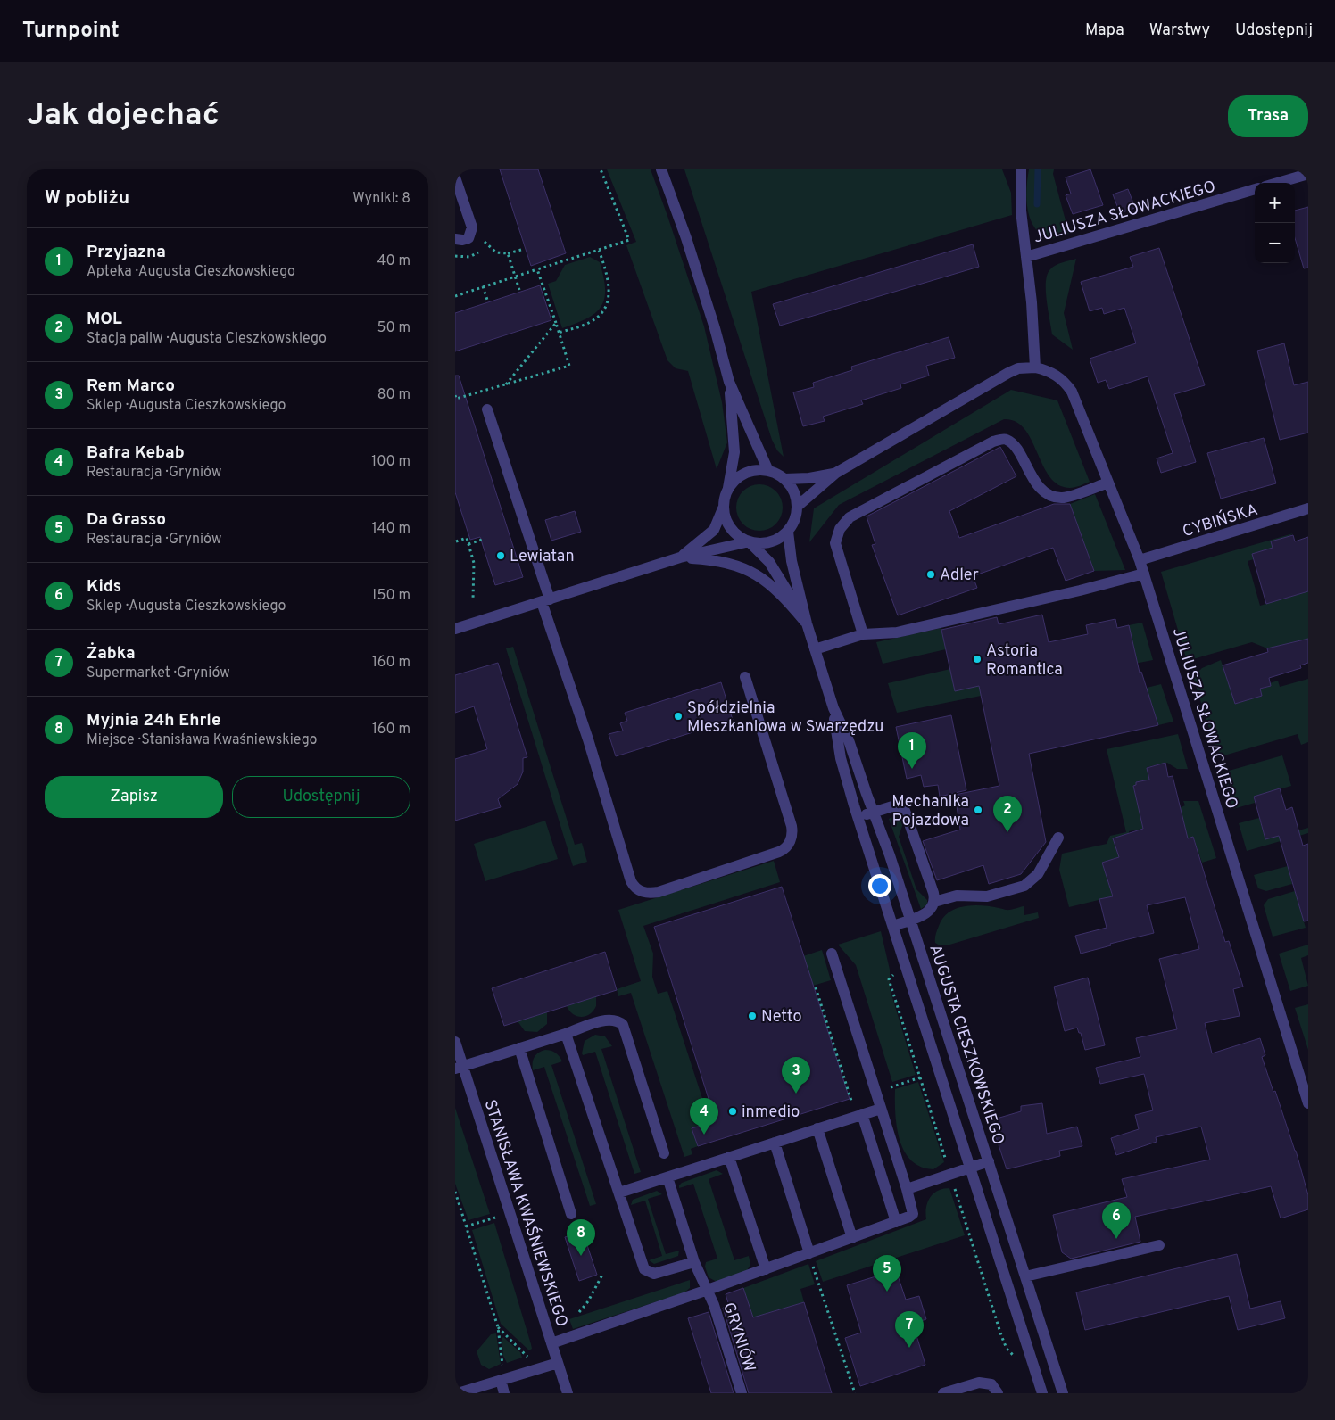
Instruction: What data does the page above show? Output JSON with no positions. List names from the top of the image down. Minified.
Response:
{"streets":{"street":["JULIUSZA SŁOWACKIEGO","CYBIŃSKA","AUGUSTA CIESZKOWSKIEGO","STANISŁAWA KWAŚNIEWSKIEGO","GRYNIÓW"]},"crossings":[["JULIUSZA SŁOWACKIEGO","CYBIŃSKA"],["JULIUSZA SŁOWACKIEGO","AUGUSTA CIESZKOWSKIEGO"]],"places":["Lewiatan","Adler","Astoria Romantica","Spółdzielnia Mieszkaniowa w Swarzędzu","Mechanika Pojazdowa","Netto","inmedio"],"page":{"header":"Turnpoint","nav":["Mapa","Warstwy","Udostępnij"],"buttons":["Trasa",["Zapisz","Udostępnij"]],"title":"Jak dojechać","heading":["W pobliżu","Wyniki: 8"],"map_buttons":["+","−"],"list":[{"mark":"1","name":"Przyjazna","note":"Apteka · Augusta Cieszkowskiego","value":"40 m"},{"mark":"2","name":"MOL","note":"Stacja paliw · Augusta Cieszkowskiego","value":"50 m"},{"mark":"3","name":"Rem Marco","note":"Sklep · Augusta Cieszkowskiego","value":"80 m"},{"mark":"4","name":"Bafra Kebab","note":"Restauracja · Gryniów","value":"100 m"},{"mark":"5","name":"Da Grasso","note":"Restauracja · Gryniów","value":"140 m"},{"mark":"6","name":"Kids","note":"Sklep · Augusta Cieszkowskiego","value":"150 m"},{"mark":"7","name":"Żabka","note":"Supermarket · Gryniów","value":"160 m"},{"mark":"8","name":"Myjnia 24h Ehrle","note":"Miejsce · Stanisława Kwaśniewskiego","value":"160 m"}],"pins":["1","2","3","4","6","8","5","7"]}}
